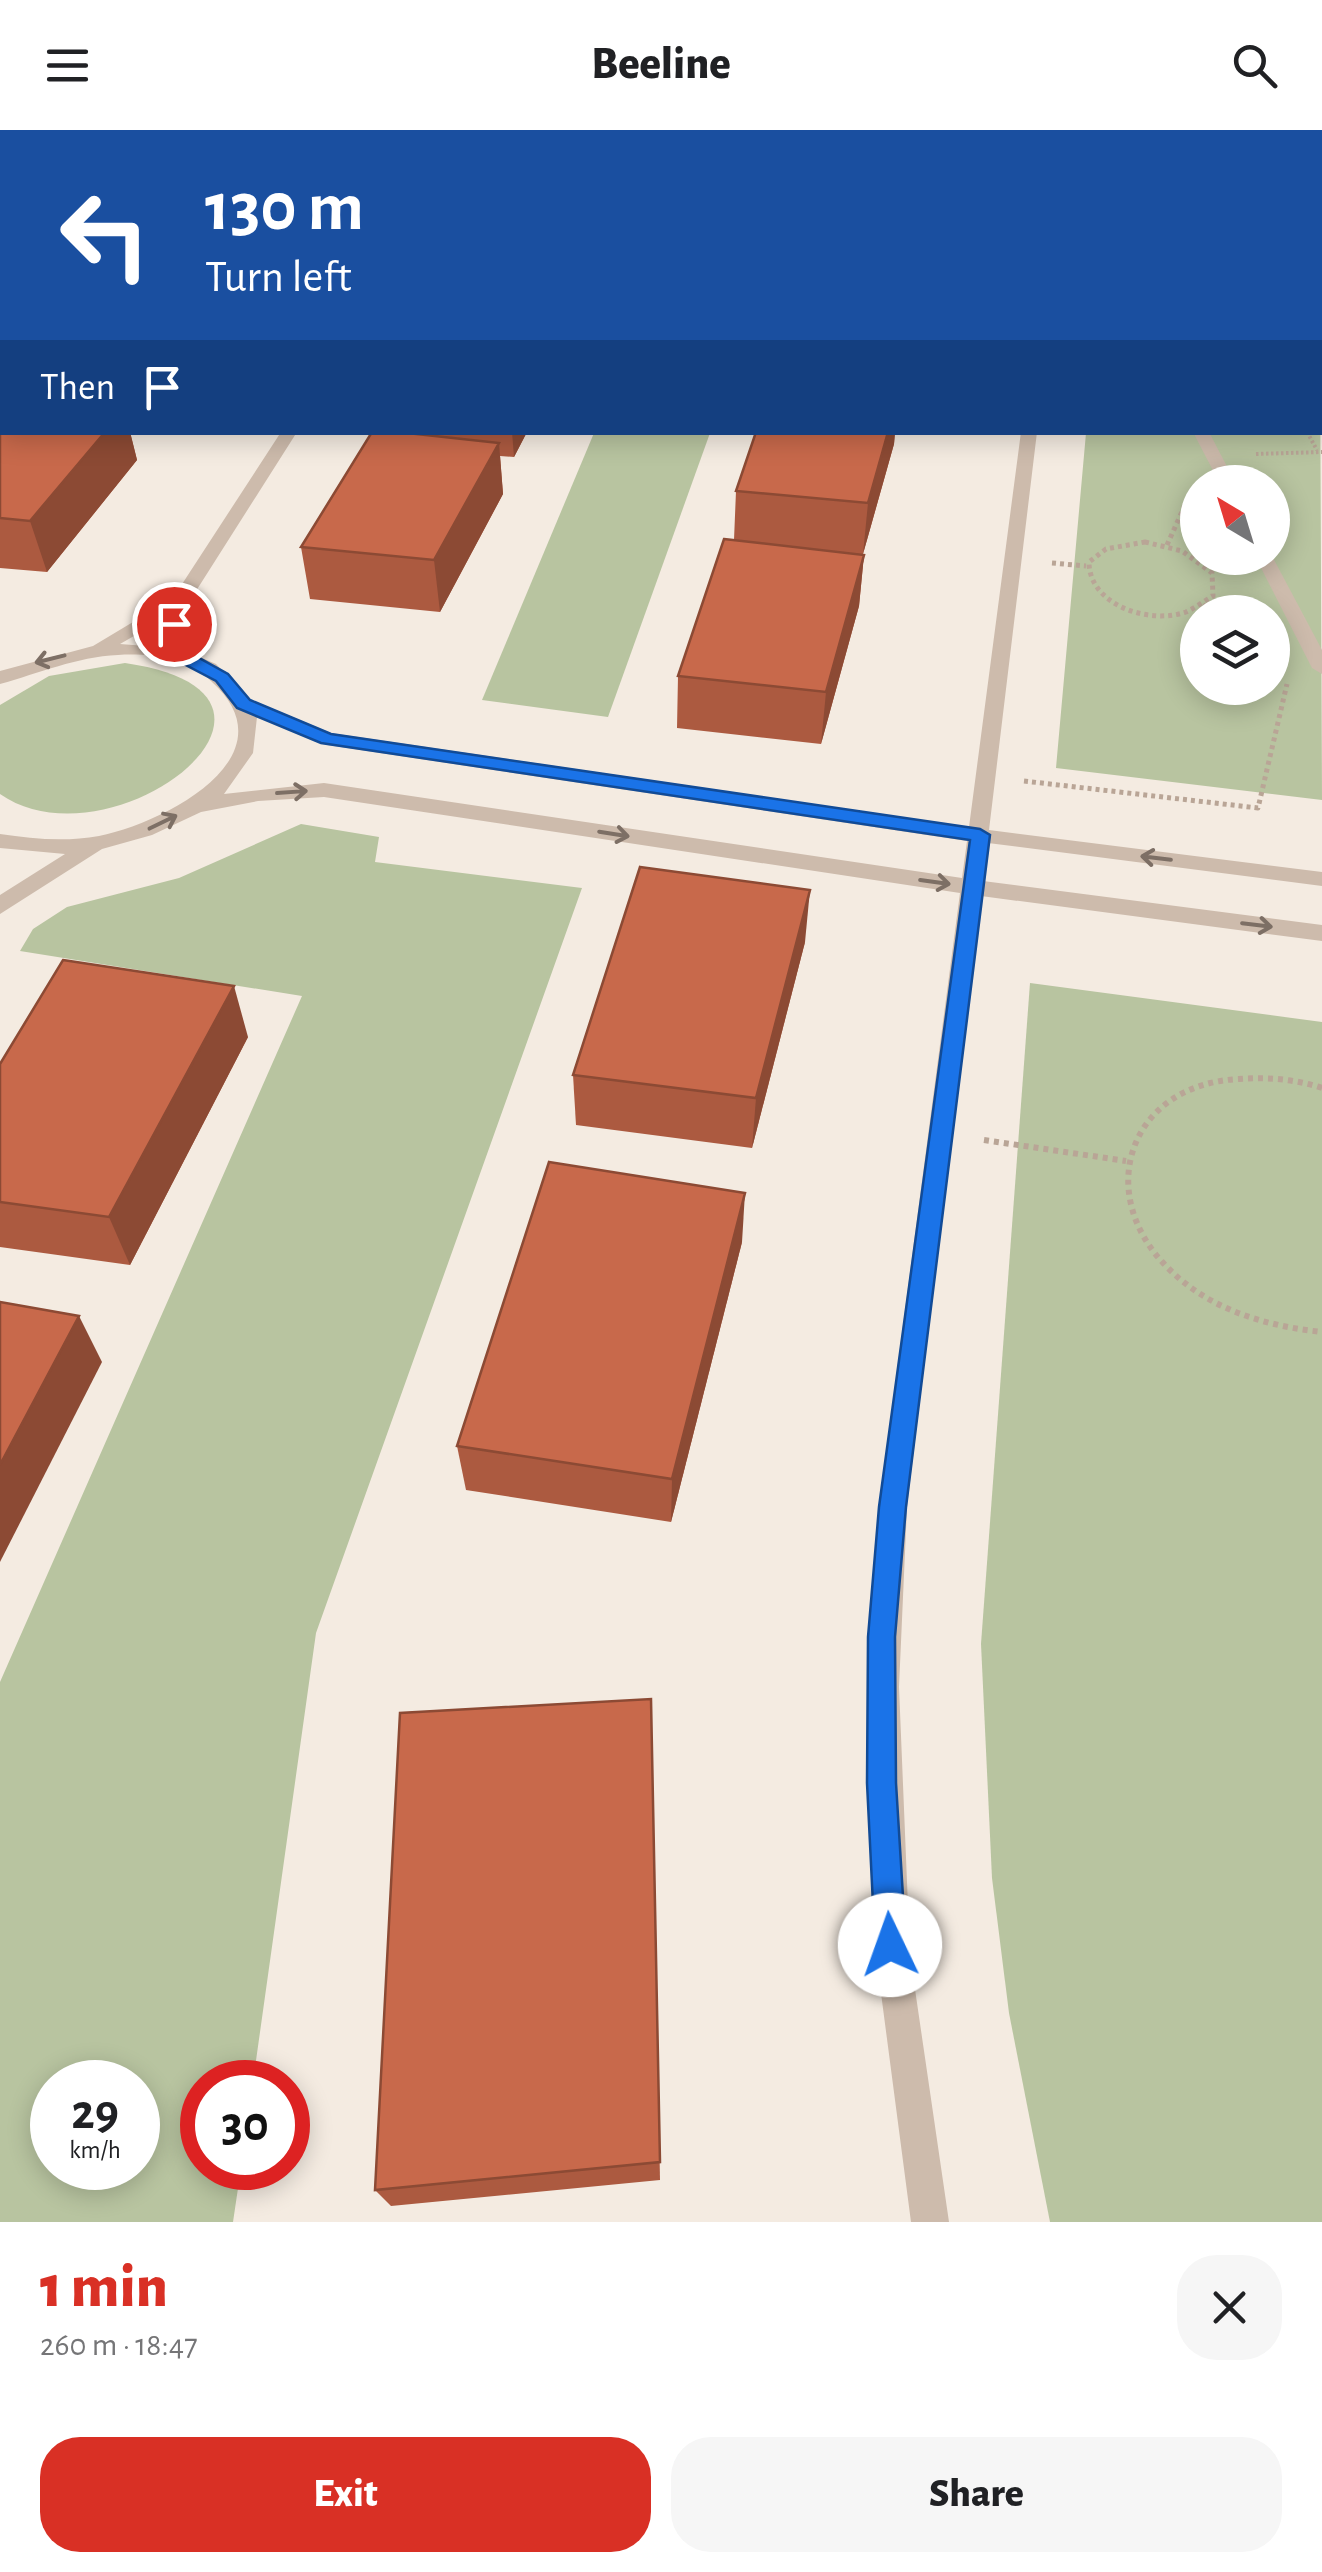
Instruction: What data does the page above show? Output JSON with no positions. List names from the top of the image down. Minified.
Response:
{"north":"top left","page":{"header":"Beeline","turn":["130 m","Turn left"],"then":"Then","speed":"29 km/h","limit":"30","heading":["1 min","260 m · 18:47"],"buttons":["Exit","Share"]}}
